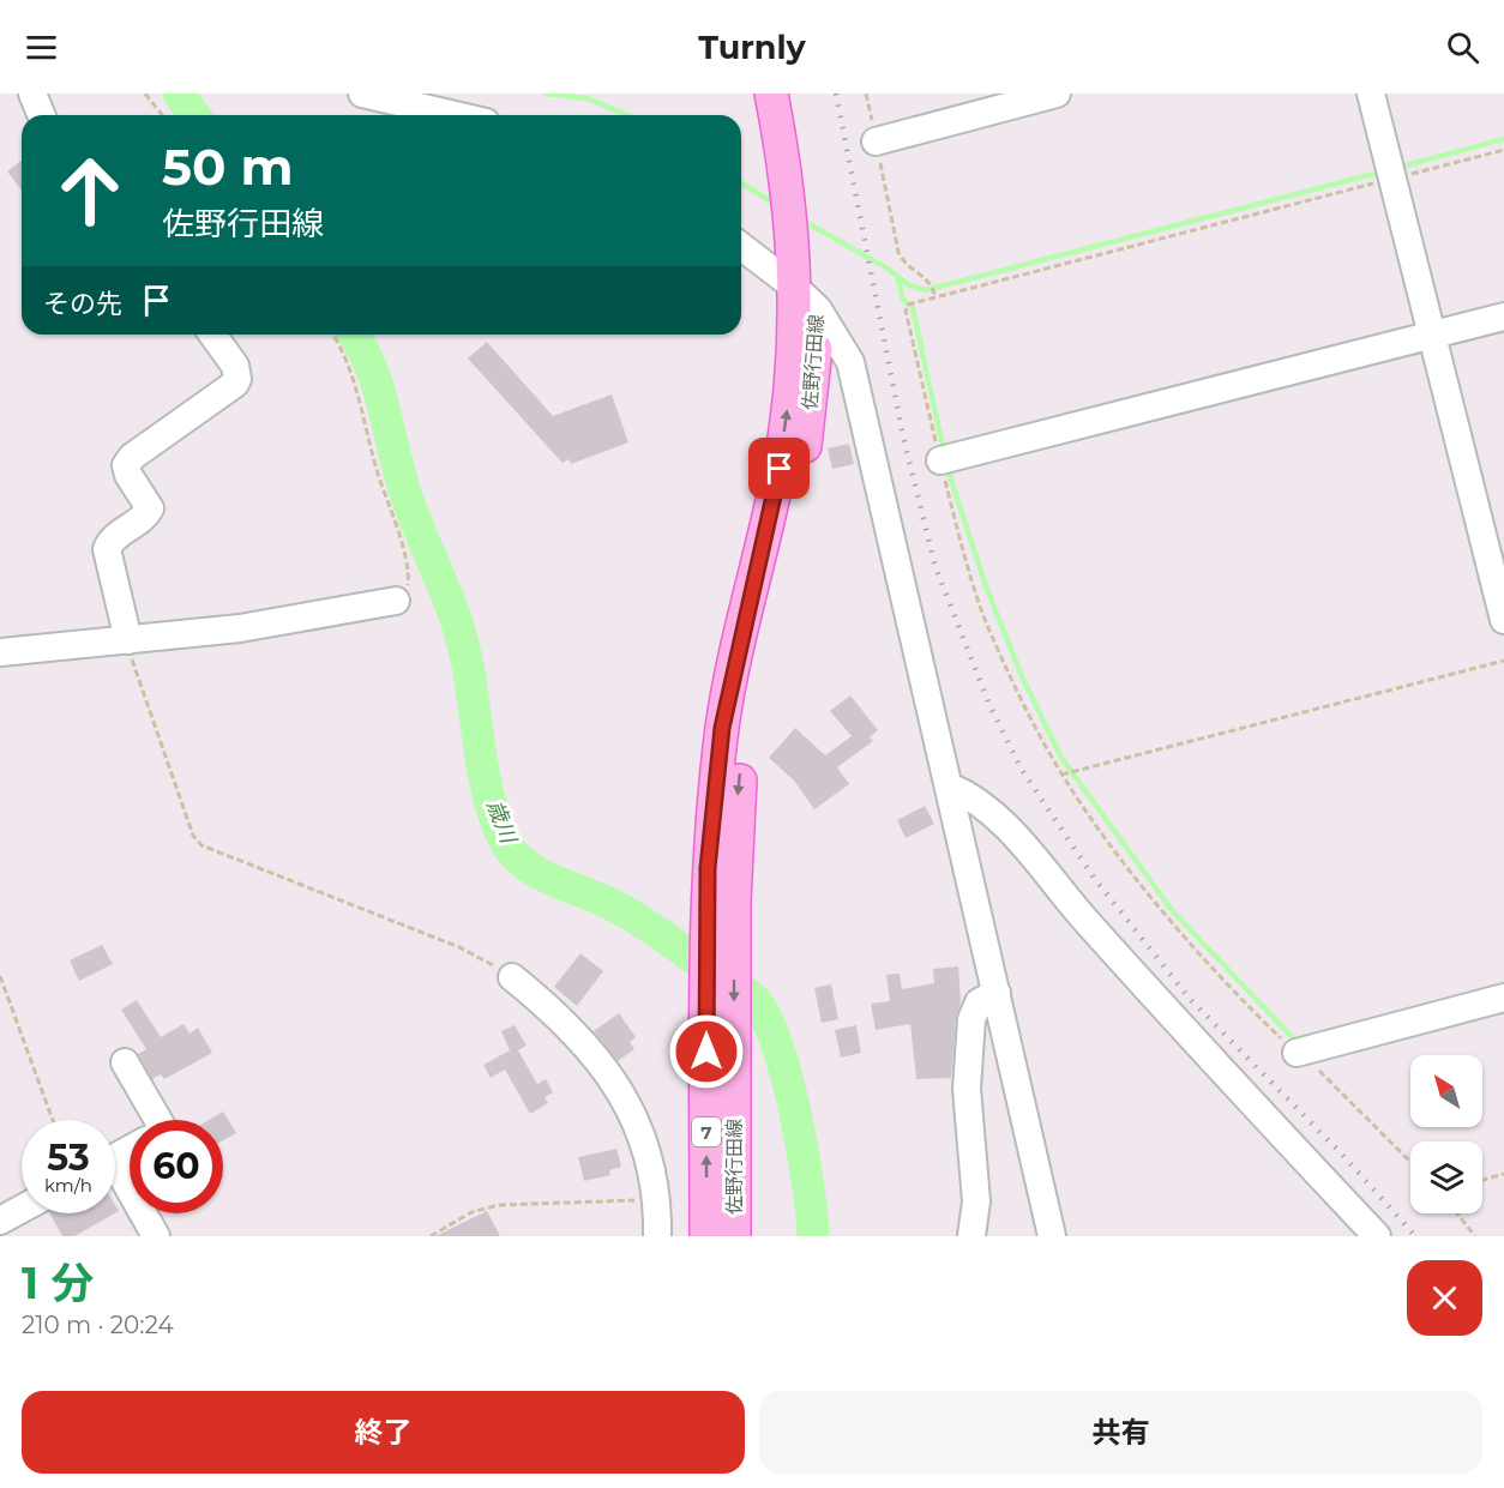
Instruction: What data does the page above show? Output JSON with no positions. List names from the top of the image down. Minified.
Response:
{"streets":{"main road":["佐野行田線","7"]},"water":["歳川"],"north":"top left","page":{"header":"Turnly","turn":["50 m","佐野行田線"],"then":"その先","speed":"53 km/h","limit":"60","heading":["1 分","210 m · 20:24"],"buttons":["終了","共有"]}}
